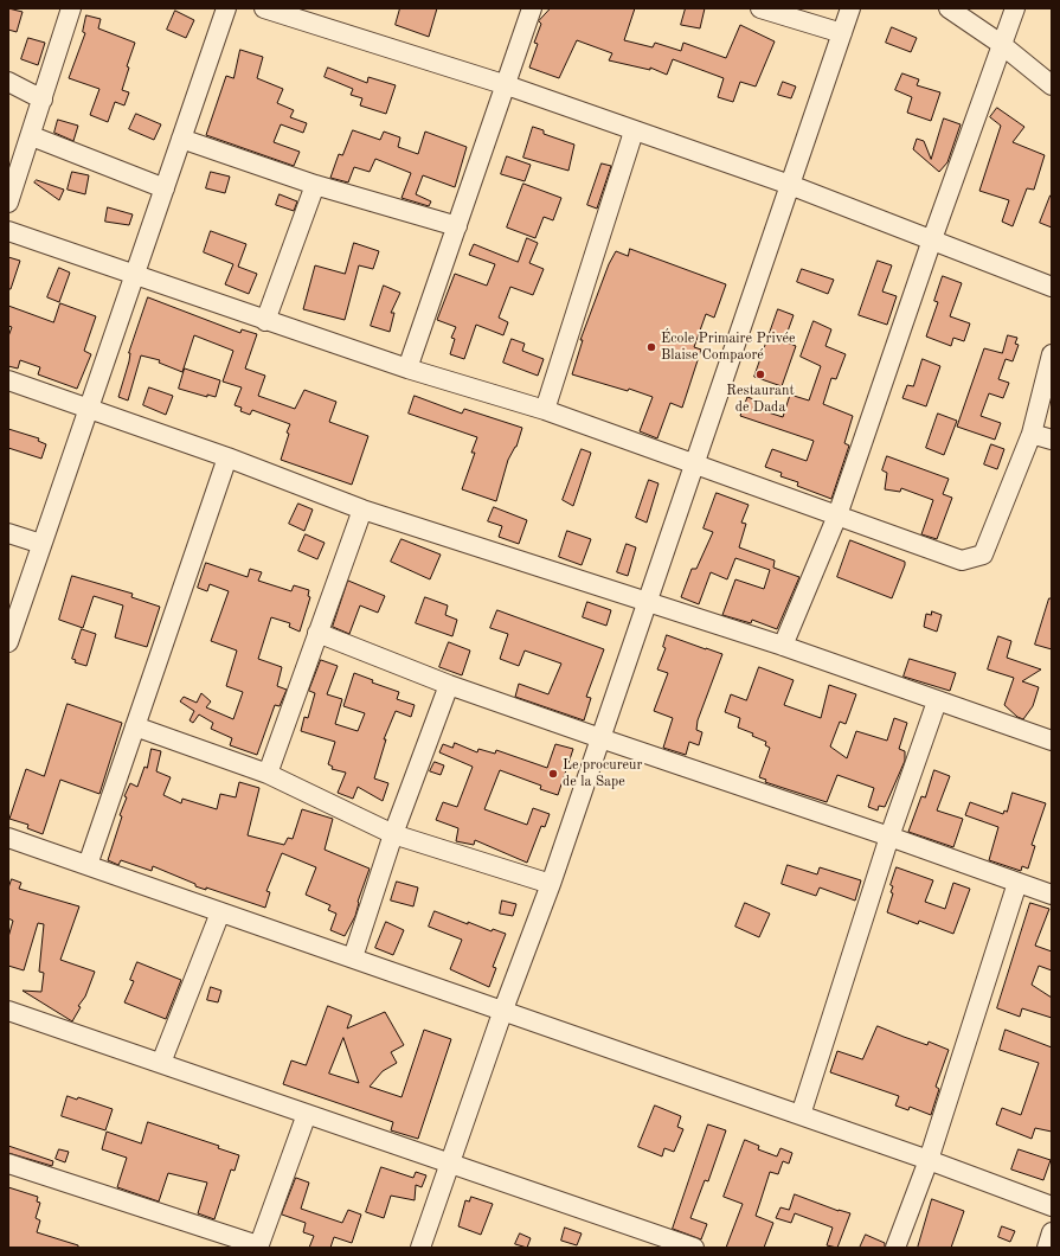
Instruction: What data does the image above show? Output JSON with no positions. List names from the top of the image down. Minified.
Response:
{"places":["École Primaire Privée Blaise Compaoré","Restaurant de Dada","Le procureur de la Sape"]}
